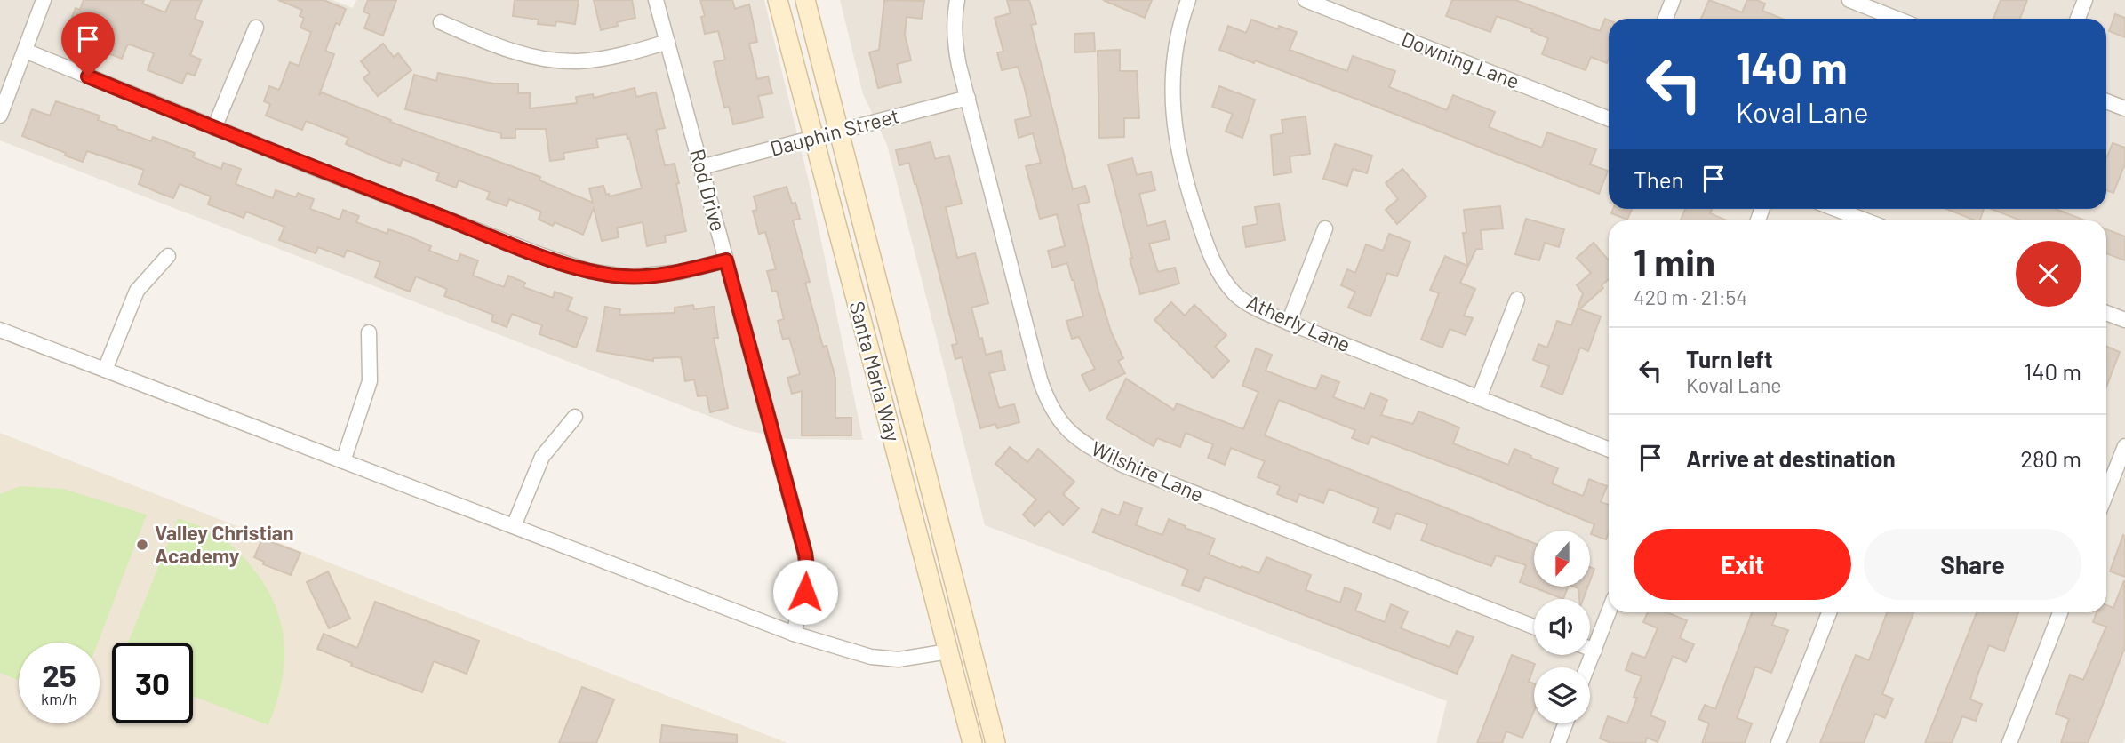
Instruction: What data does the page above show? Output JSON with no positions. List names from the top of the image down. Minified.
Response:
{"streets":{"main road":["Santa Maria Way"],"street":["Downing Lane","Dauphin Street","Rod Drive","Atherly Lane","Wilshire Lane"]},"crossings":[["Dauphin Street","Rod Drive"],["Dauphin Street","Santa Maria Way"],["Dauphin Street","Wilshire Lane"]],"places":["Valley Christian Academy"],"north":"bottom","page":{"turn":["140 m","Koval Lane"],"then":"Then","heading":["1 min","420 m · 21:54"],"list":[{"name":"Turn left","note":"Koval Lane","value":"140 m"},{"name":"Arrive at destination","value":"280 m"}],"buttons":["Exit","Share"],"speed":"25 km/h","limit":"30"}}
